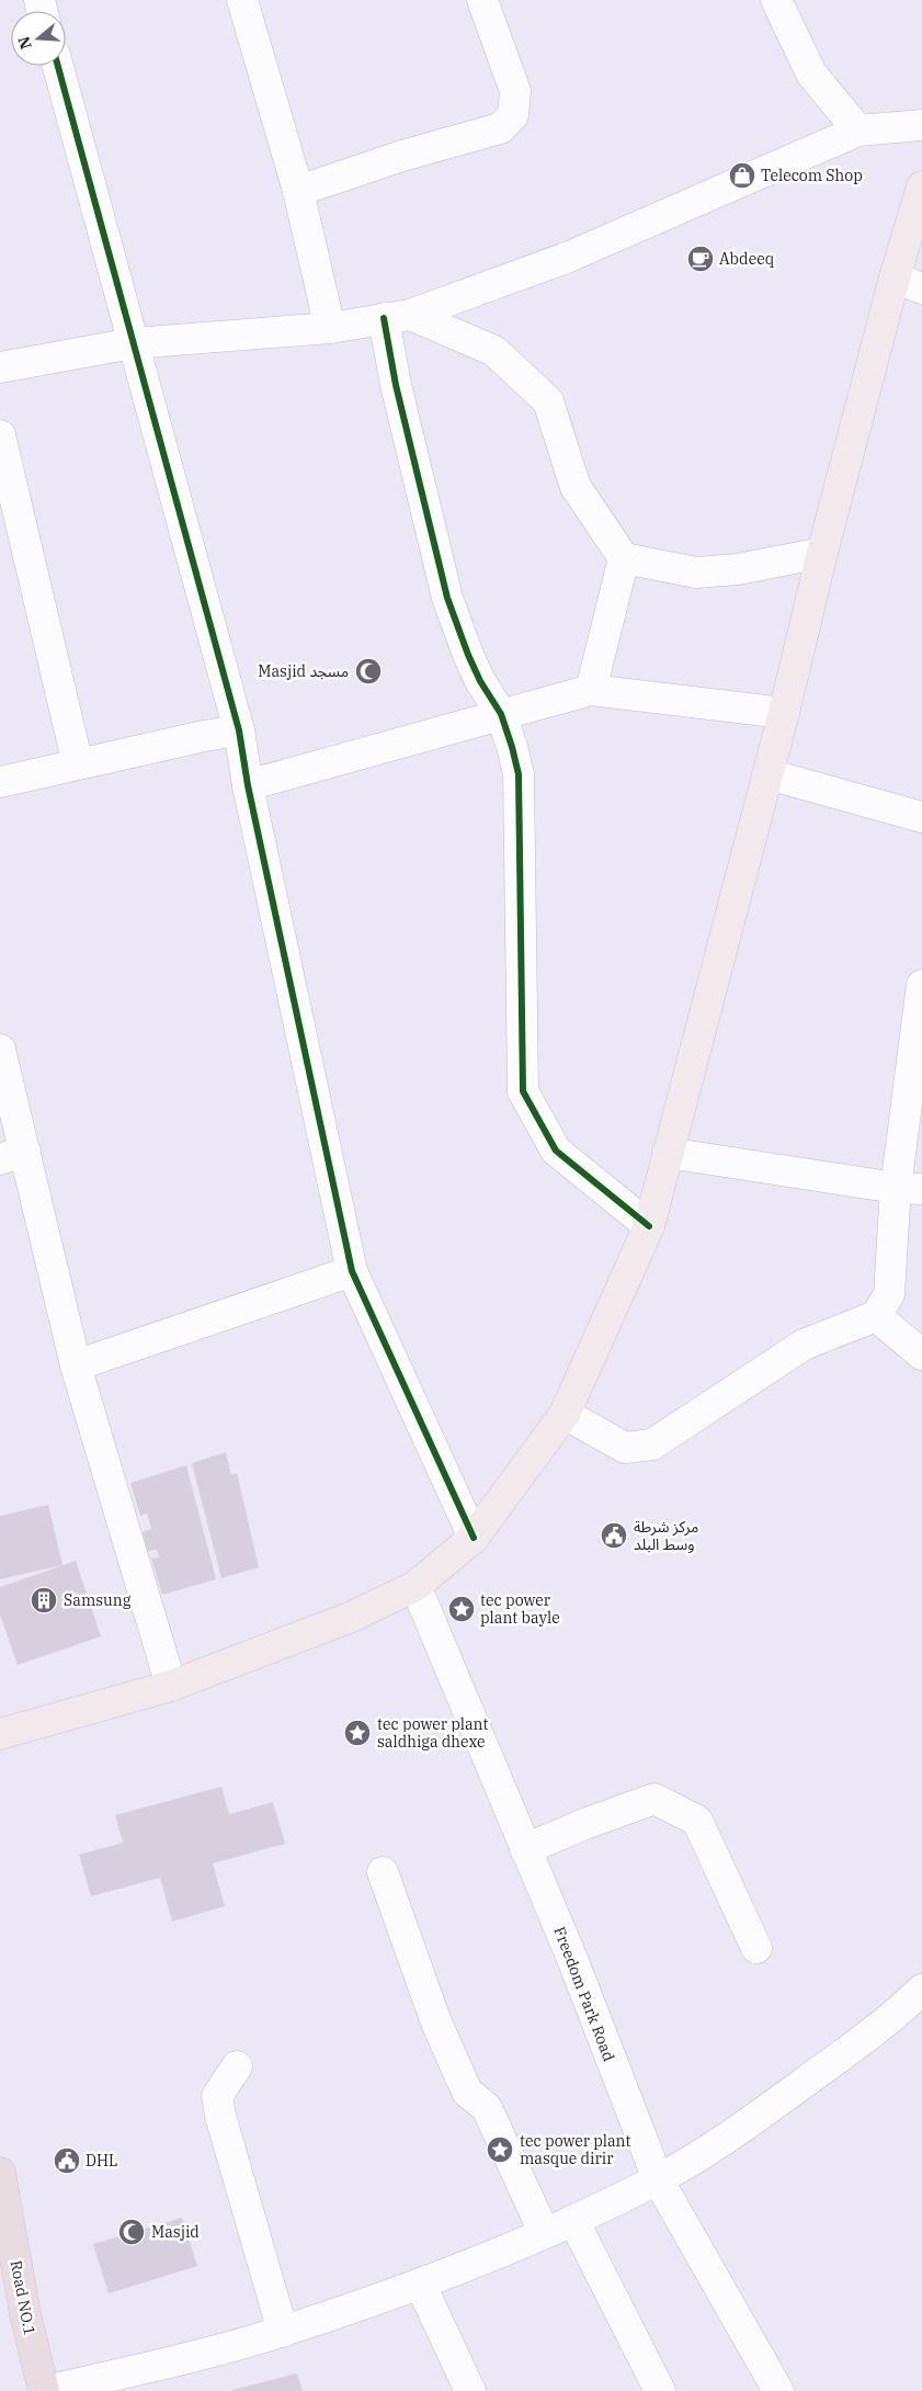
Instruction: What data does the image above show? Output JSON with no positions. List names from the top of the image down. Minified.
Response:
{"streets":{"highway":["Road NO.1"],"street":["Freedom Park Road"]},"places":{"shop":["Telecom Shop"],"cafe":["Abdeeq"],"mosque":["Masjid مسجد","Masjid"],"public building":["مركز شرطة وسط البلد","DHL"],"building":["Samsung"],"place":["tec power plant bayle","tec power plant saldhiga dhexe","tec power plant masque dirir"]},"north":"left"}
